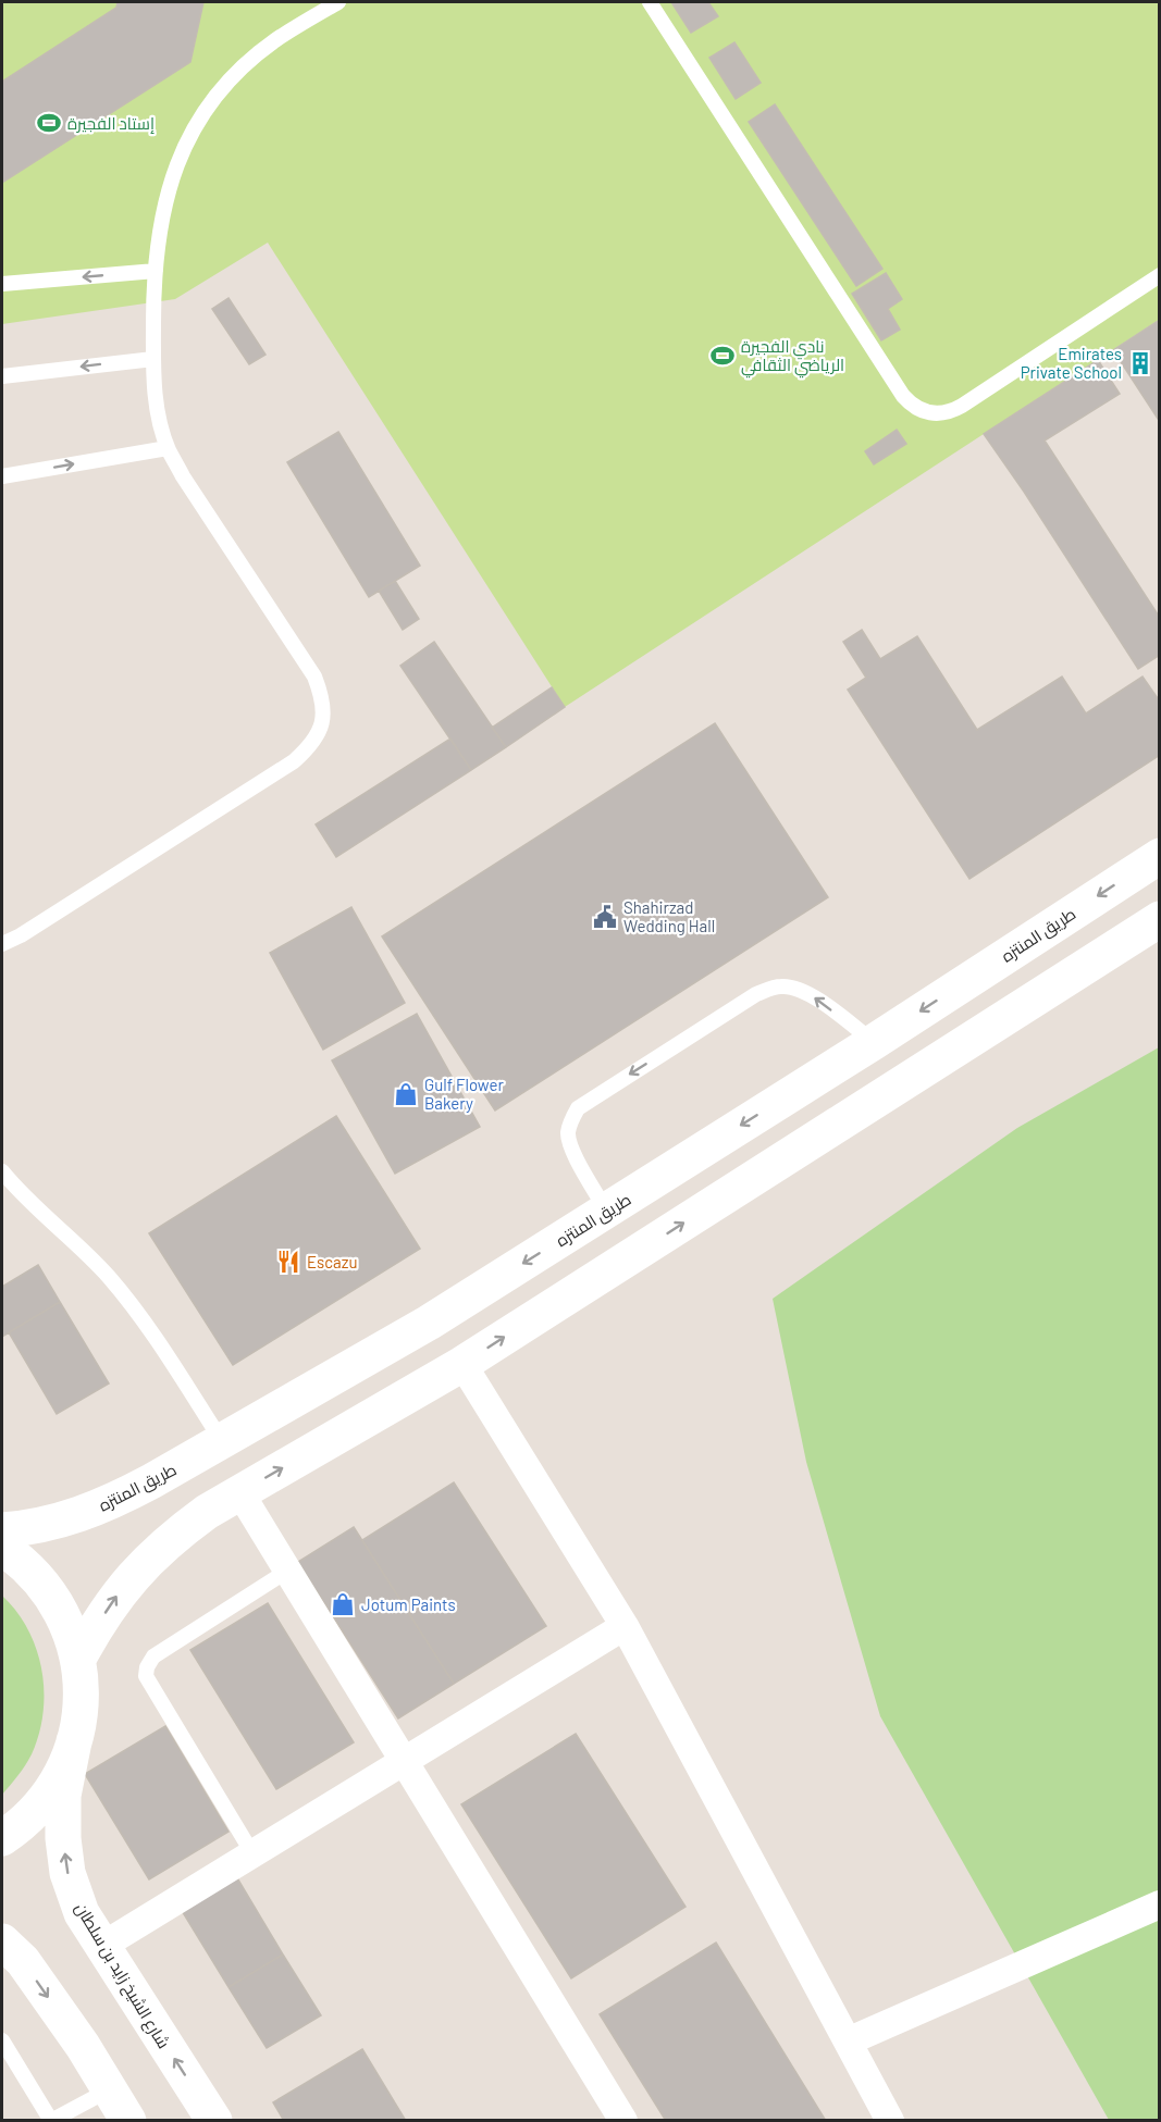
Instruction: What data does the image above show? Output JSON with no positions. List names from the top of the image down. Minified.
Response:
{"streets":{"street":["طريق المنتزه","شارع الشيخ زايد بن سلطان"]},"places":{"sports":["إستاد الفجيرة","نادي الفجيرة الرياضي الثقافي"],"building":["Emirates Private School"],"public building":["Shahirzad Wedding Hall"],"shop":["Gulf Flower Bakery","Jotum Paints"],"restaurant":["Escazu"]}}
